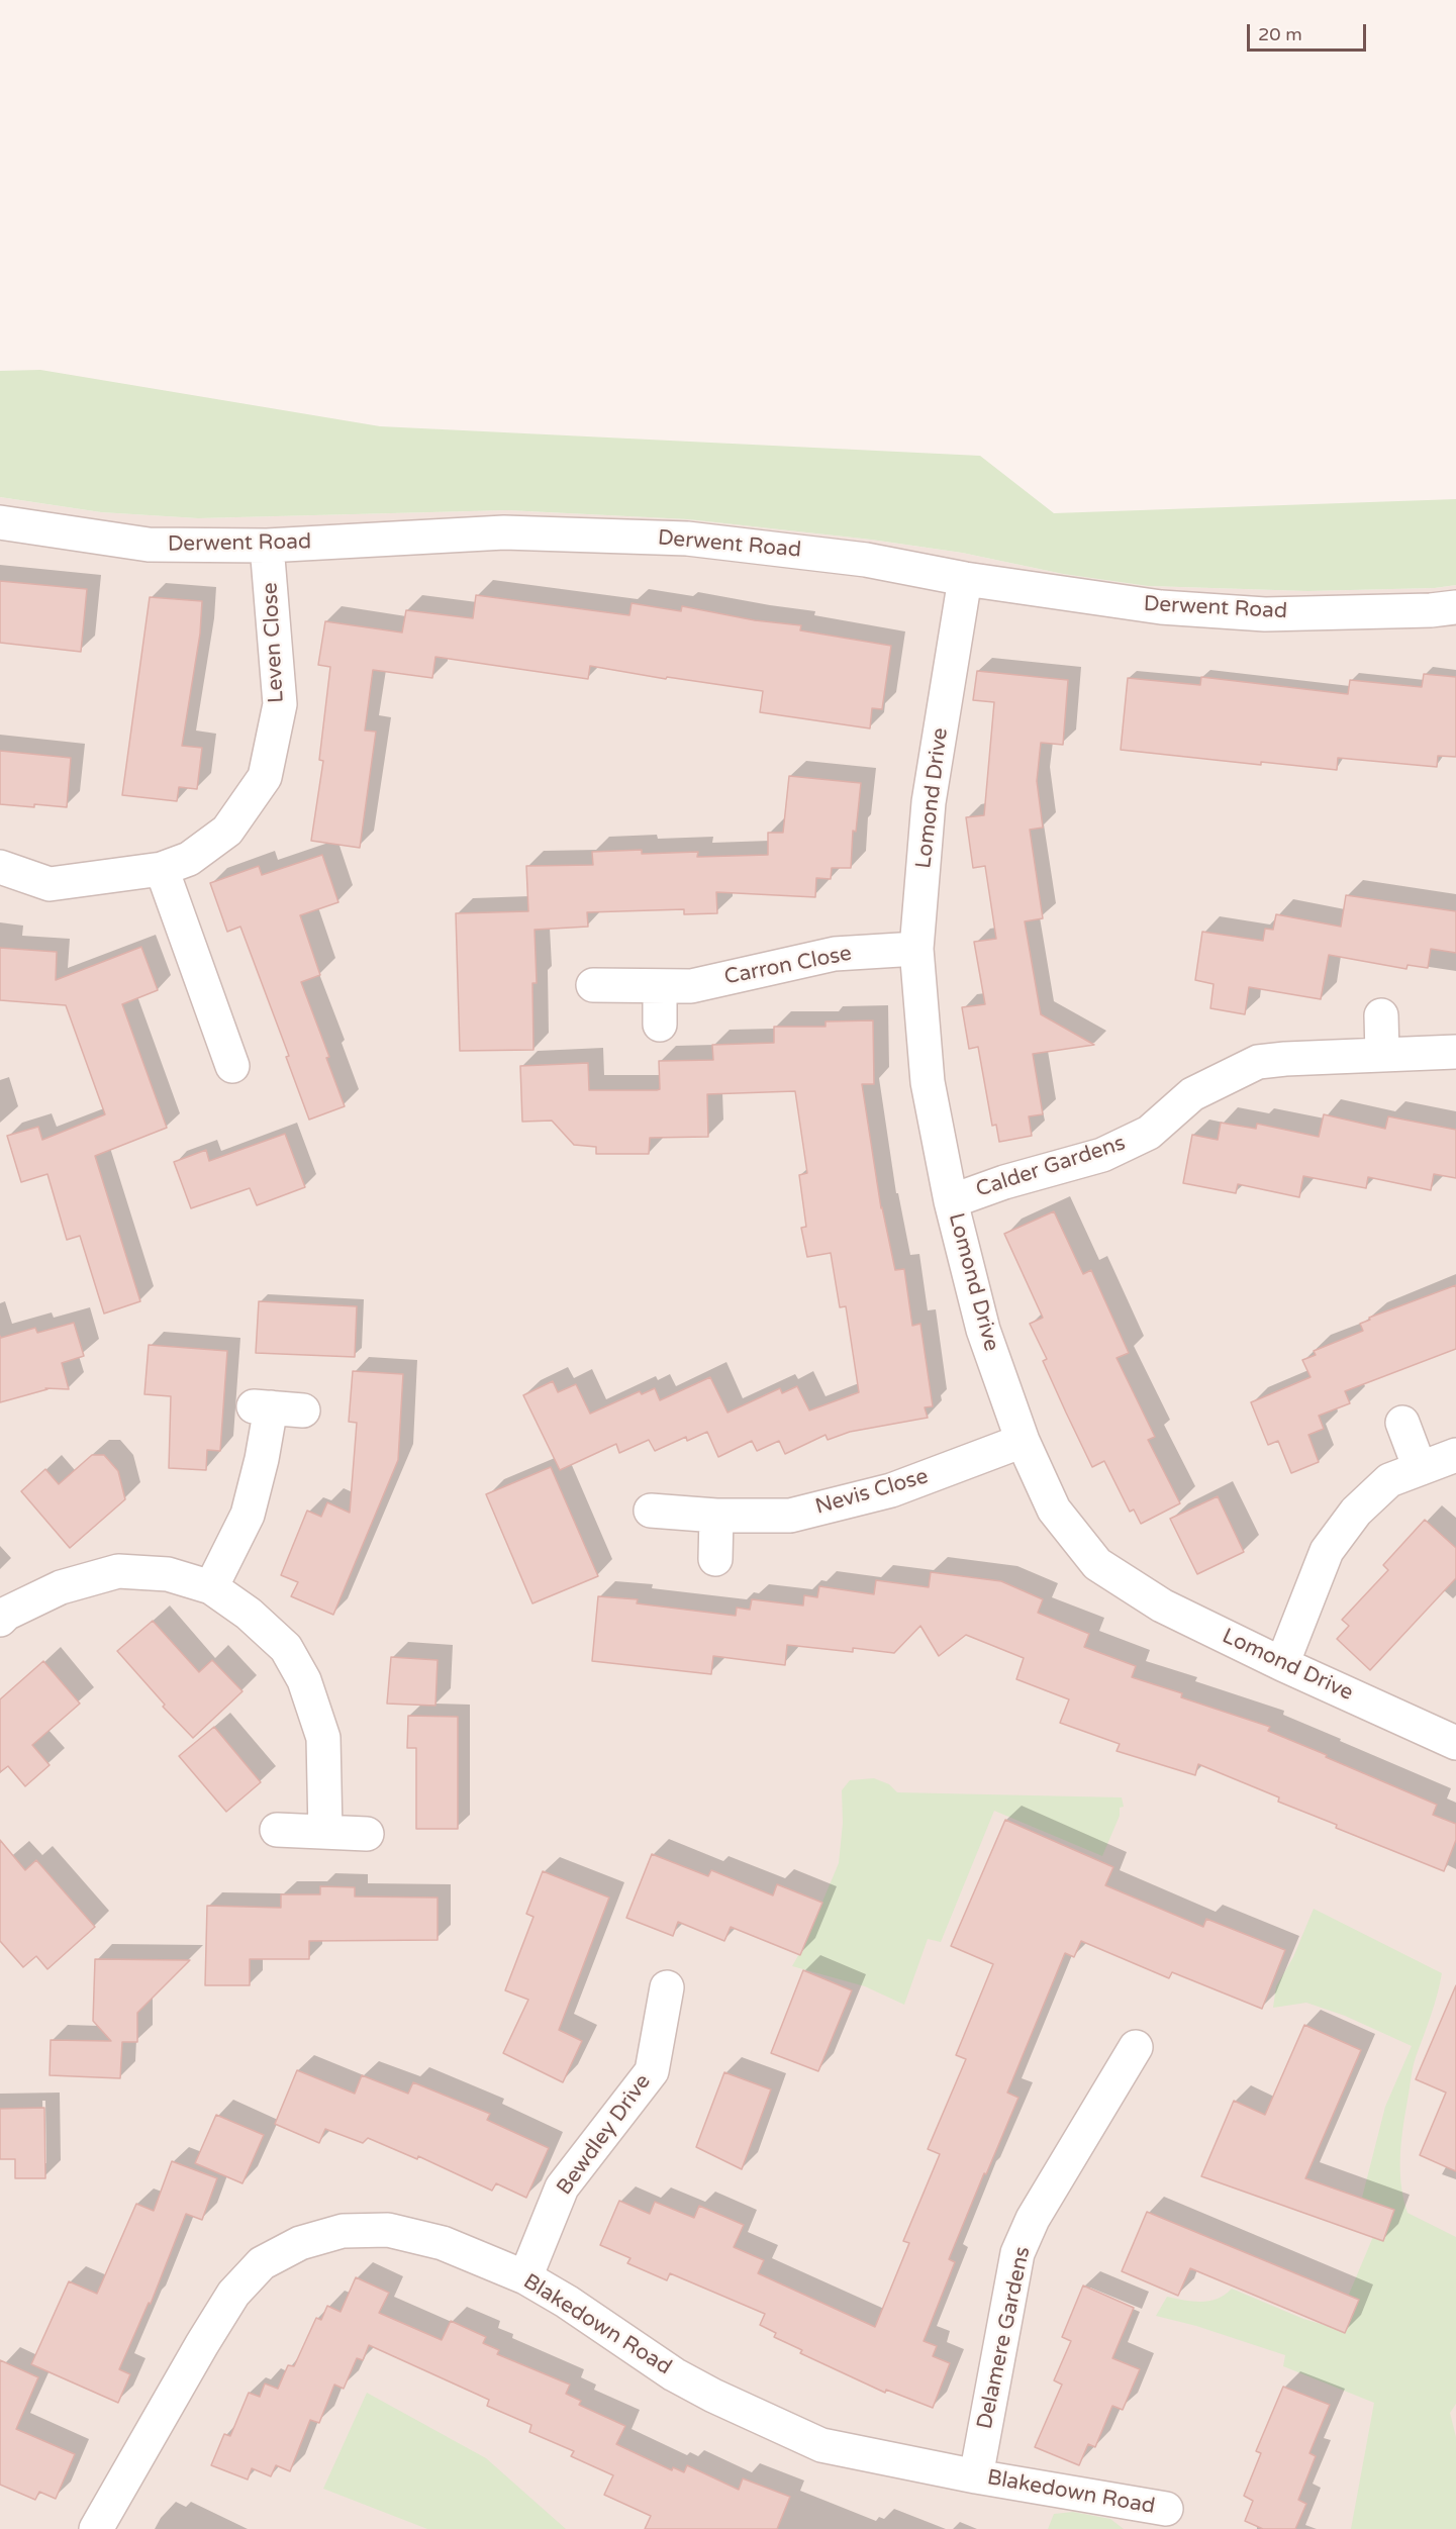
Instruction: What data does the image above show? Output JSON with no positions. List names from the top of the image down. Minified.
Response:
{"streets":{"street":["Derwent Road","Leven Close","Lomond Drive","Carron Close","Calder Gardens","Nevis Close","Bewdley Drive","Blakedown Road","Delamere Gardens"]},"crossings":[["Derwent Road","Leven Close"],["Derwent Road","Lomond Drive"],["Lomond Drive","Carron Close"],["Lomond Drive","Calder Gardens"],["Lomond Drive","Nevis Close"],["Bewdley Drive","Blakedown Road"],["Blakedown Road","Delamere Gardens"]],"scale_bar":"20 m"}
